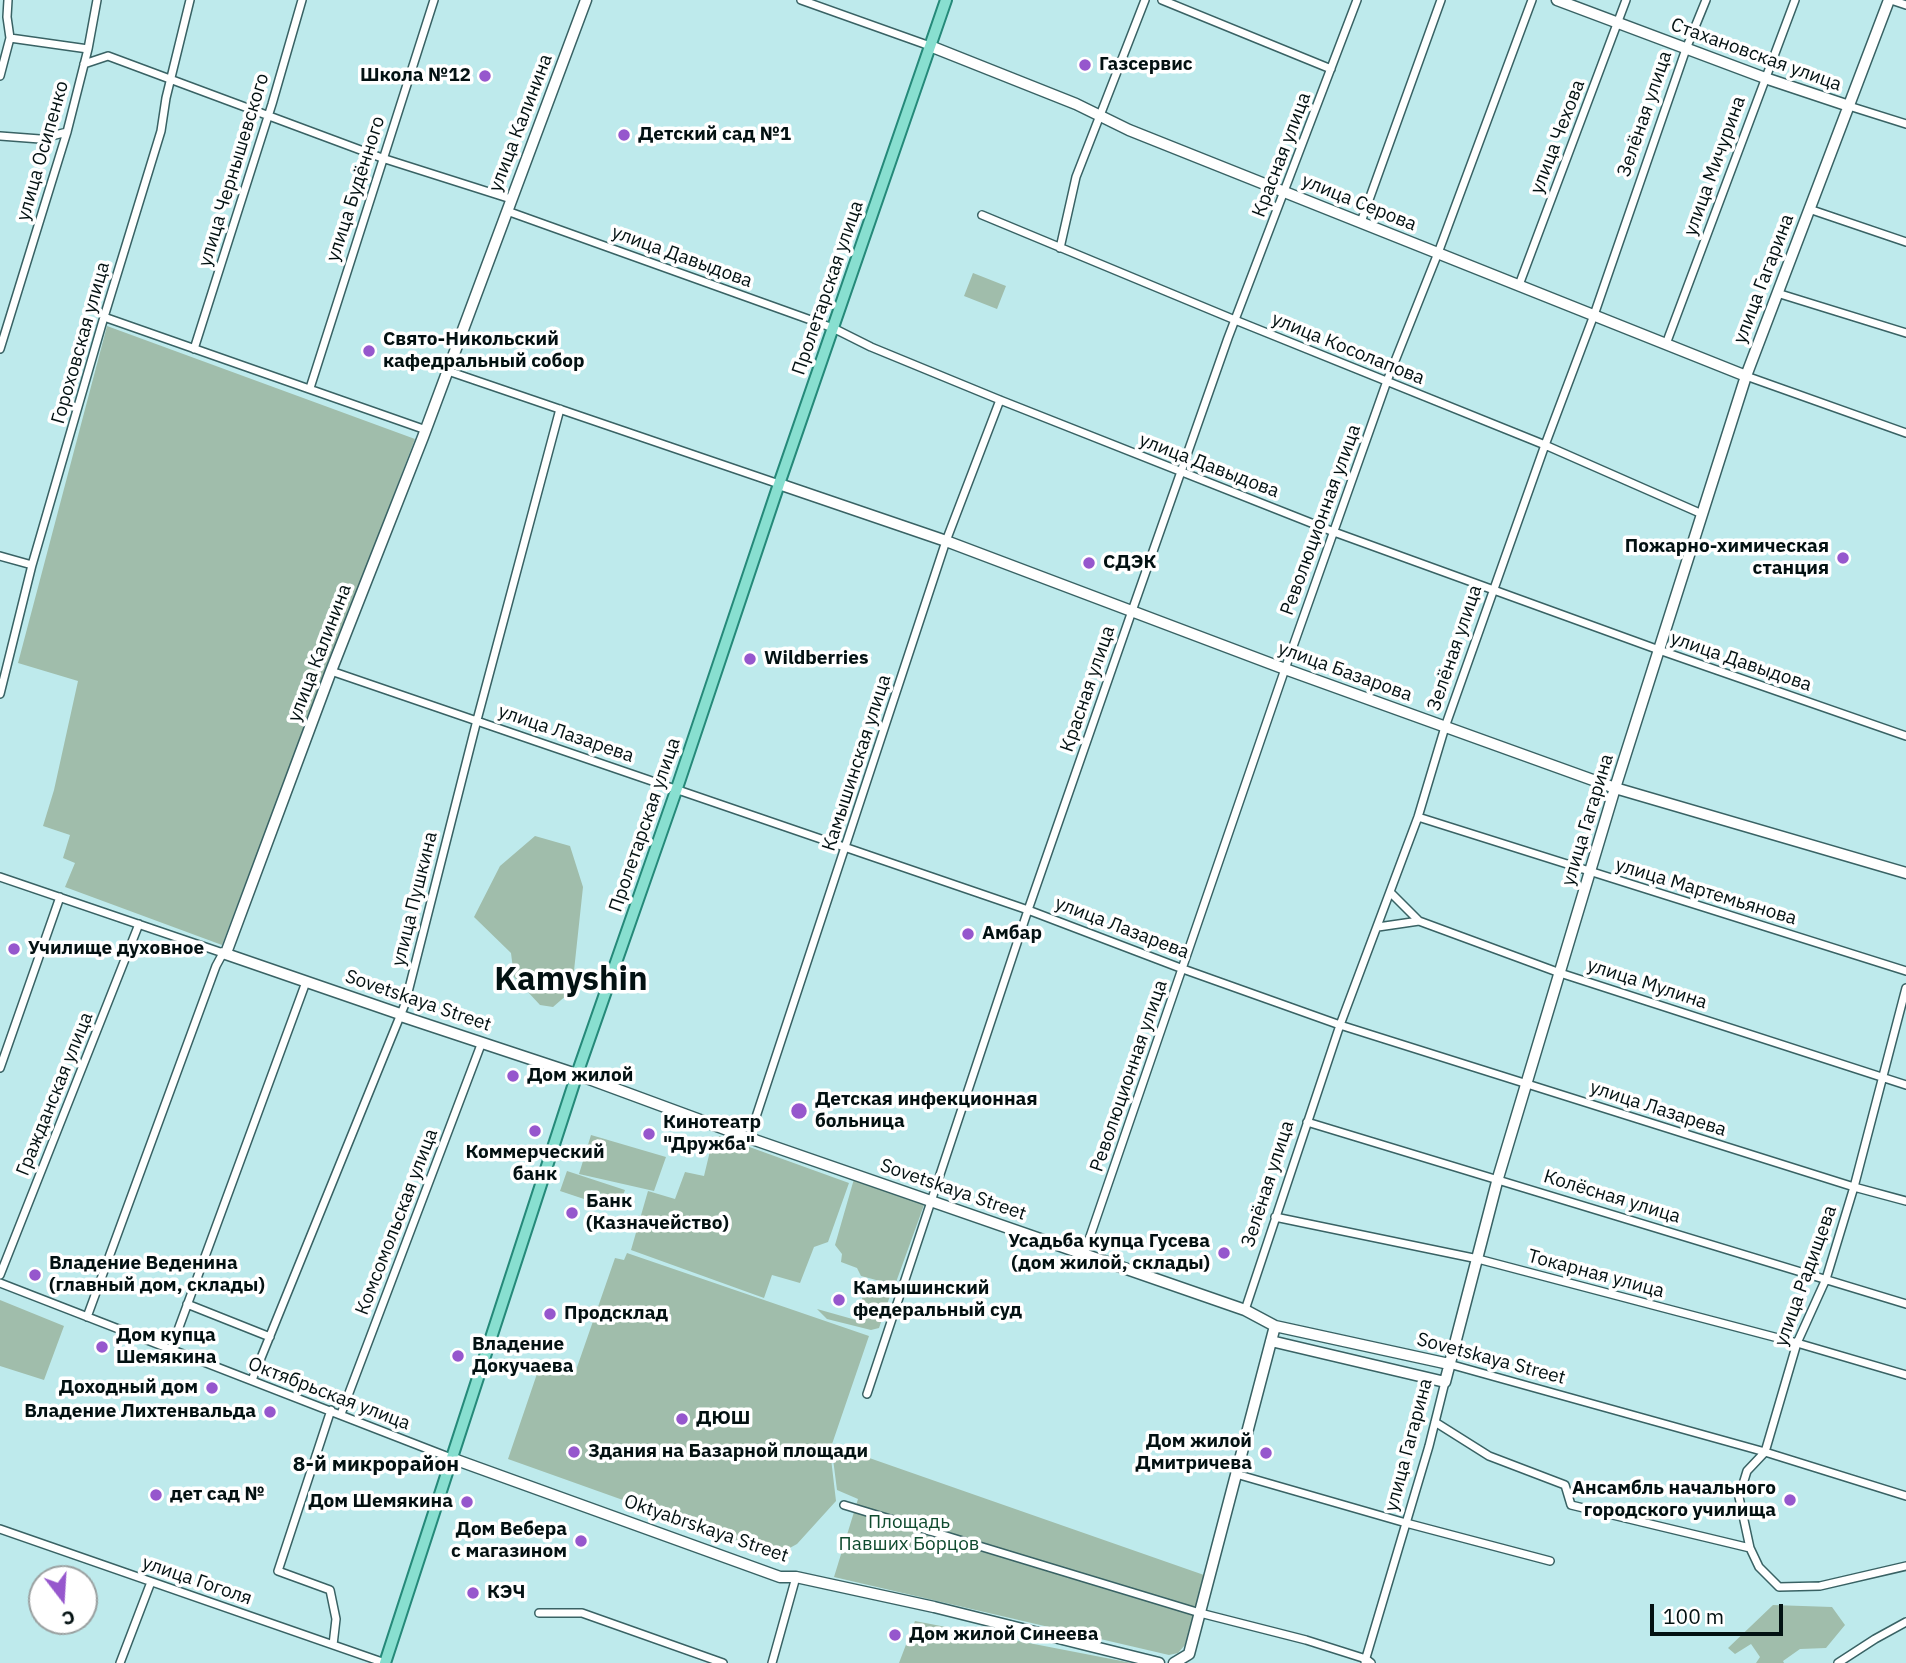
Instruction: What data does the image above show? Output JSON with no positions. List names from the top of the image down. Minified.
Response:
{"streets":{"main road":["Пролетарская улица"],"street":["Стахановская улица","Зелёная улица","улица Калинина","улица Чехова","улица Осипенко","Красная улица","улица Мичурина","улица Чернышевского","улица Будённого","улица Серова","улица Давыдова","улица Гагарина","Гороховская улица","улица Косолапова","Революционная улица","улица Базарова","улица Лазарева","Камышинская улица","улица Мартемьянова","улица Пушкина","улица Мулина","Sovetskaya Street","Гражданская улица","Колёсная улица","Комсомольская улица","Токарная улица","улица Радищева","Октябрьская улица","Oktyabrskaya Street","улица Гоголя"]},"crossings":[["Стахановская улица","Зелёная улица"],["Стахановская улица","улица Чехова"],["Стахановская улица","улица Мичурина"],["Стахановская улица","улица Гагарина"],["Зелёная улица","улица Серова"],["Зелёная улица","улица Давыдова"],["Зелёная улица","улица Косолапова"],["Зелёная улица","улица Базарова"],["Зелёная улица","улица Лазарева"],["Зелёная улица","улица Мартемьянова"],["Зелёная улица","улица Мулина"],["Зелёная улица","Sovetskaya Street"],["Зелёная улица","Колёсная улица"],["Зелёная улица","Токарная улица"],["улица Калинина","улица Давыдова"],["улица Калинина","улица Лазарева"],["улица Калинина","Sovetskaya Street"],["улица Калинина","Октябрьская улица"],["улица Чехова","улица Серова"],["Красная улица","улица Серова"],["Красная улица","улица Давыдова"],["Красная улица","улица Косолапова"],["Красная улица","улица Базарова"],["Красная улица","улица Лазарева"],["Красная улица","Sovetskaya Street"],["улица Мичурина","улица Серова"],["улица Серова","улица Гагарина"],["улица Серова","Пролетарская улица"],["улица Серова","Революционная улица"],["улица Давыдова","улица Гагарина"],["улица Давыдова","Пролетарская улица"],["улица Давыдова","Революционная улица"],["улица Давыдова","Камышинская улица"],["улица Гагарина","улица Косолапова"],["улица Гагарина","улица Базарова"],["улица Гагарина","улица Лазарева"],["улица Гагарина","улица Мартемьянова"],["улица Гагарина","улица Мулина"],["улица Гагарина","Sovetskaya Street"],["улица Гагарина","Колёсная улица"],["улица Гагарина","Токарная улица"],["Пролетарская улица","улица Базарова"],["Пролетарская улица","улица Лазарева"],["Пролетарская улица","Sovetskaya Street"],["Пролетарская улица","Октябрьская улица"],["Пролетарская улица","Oktyabrskaya Street"],["Пролетарская улица","улица Гоголя"],["улица Косолапова","Революционная улица"],["Революционная улица","улица Базарова"],["Революционная улица","улица Лазарева"],["Революционная улица","Sovetskaya Street"],["улица Базарова","Камышинская улица"],["улица Лазарева","Камышинская улица"],["улица Лазарева","улица Пушкина"],["улица Лазарева","улица Радищева"],["Камышинская улица","Sovetskaya Street"],["улица Пушкина","Sovetskaya Street"],["улица Пушкина","Октябрьская улица"],["улица Мулина","улица Радищева"],["Sovetskaya Street","Гражданская улица"],["Sovetskaya Street","Комсомольская улица"],["Sovetskaya Street","улица Радищева"],["Колёсная улица","улица Радищева"],["Комсомольская улица","Октябрьская улица"],["Токарная улица","улица Радищева"],["Октябрьская улица","Oktyabrskaya Street"]],"districts":["Kamyshin","8-й микрорайон"],"parks":["Площадь Павших Борцов"],"places":["Газсервис","Школа №12","Детский сад №1","Свято-Никольский кафедральный собор","Пожарно-химическая станция","СДЭК","Wildberries","Амбар","Училище духовное","Дом жилой","Детская инфекционная больница","Коммерческий банк","Кинотеатр \"Дружба\"","Банк (Казначейство)","Усадьба купца Гусева (дом жилой, склады)","Владение Веденина (главный дом, склады)","Камышинский федеральный суд","Продсклад","Дом купца Шемякина","Владение Докучаева","Доходный дом","Владение Лихтенвальда","ДЮШ","Здания на Базарной площади","Дом жилой Дмитричева","дет сад №","Ансамбль начального городского училища","Дом Шемякина","Дом Вебера с магазином","КЭЧ","Дом жилой Синеева"],"scale_bar":"100 m","north":"bottom"}
